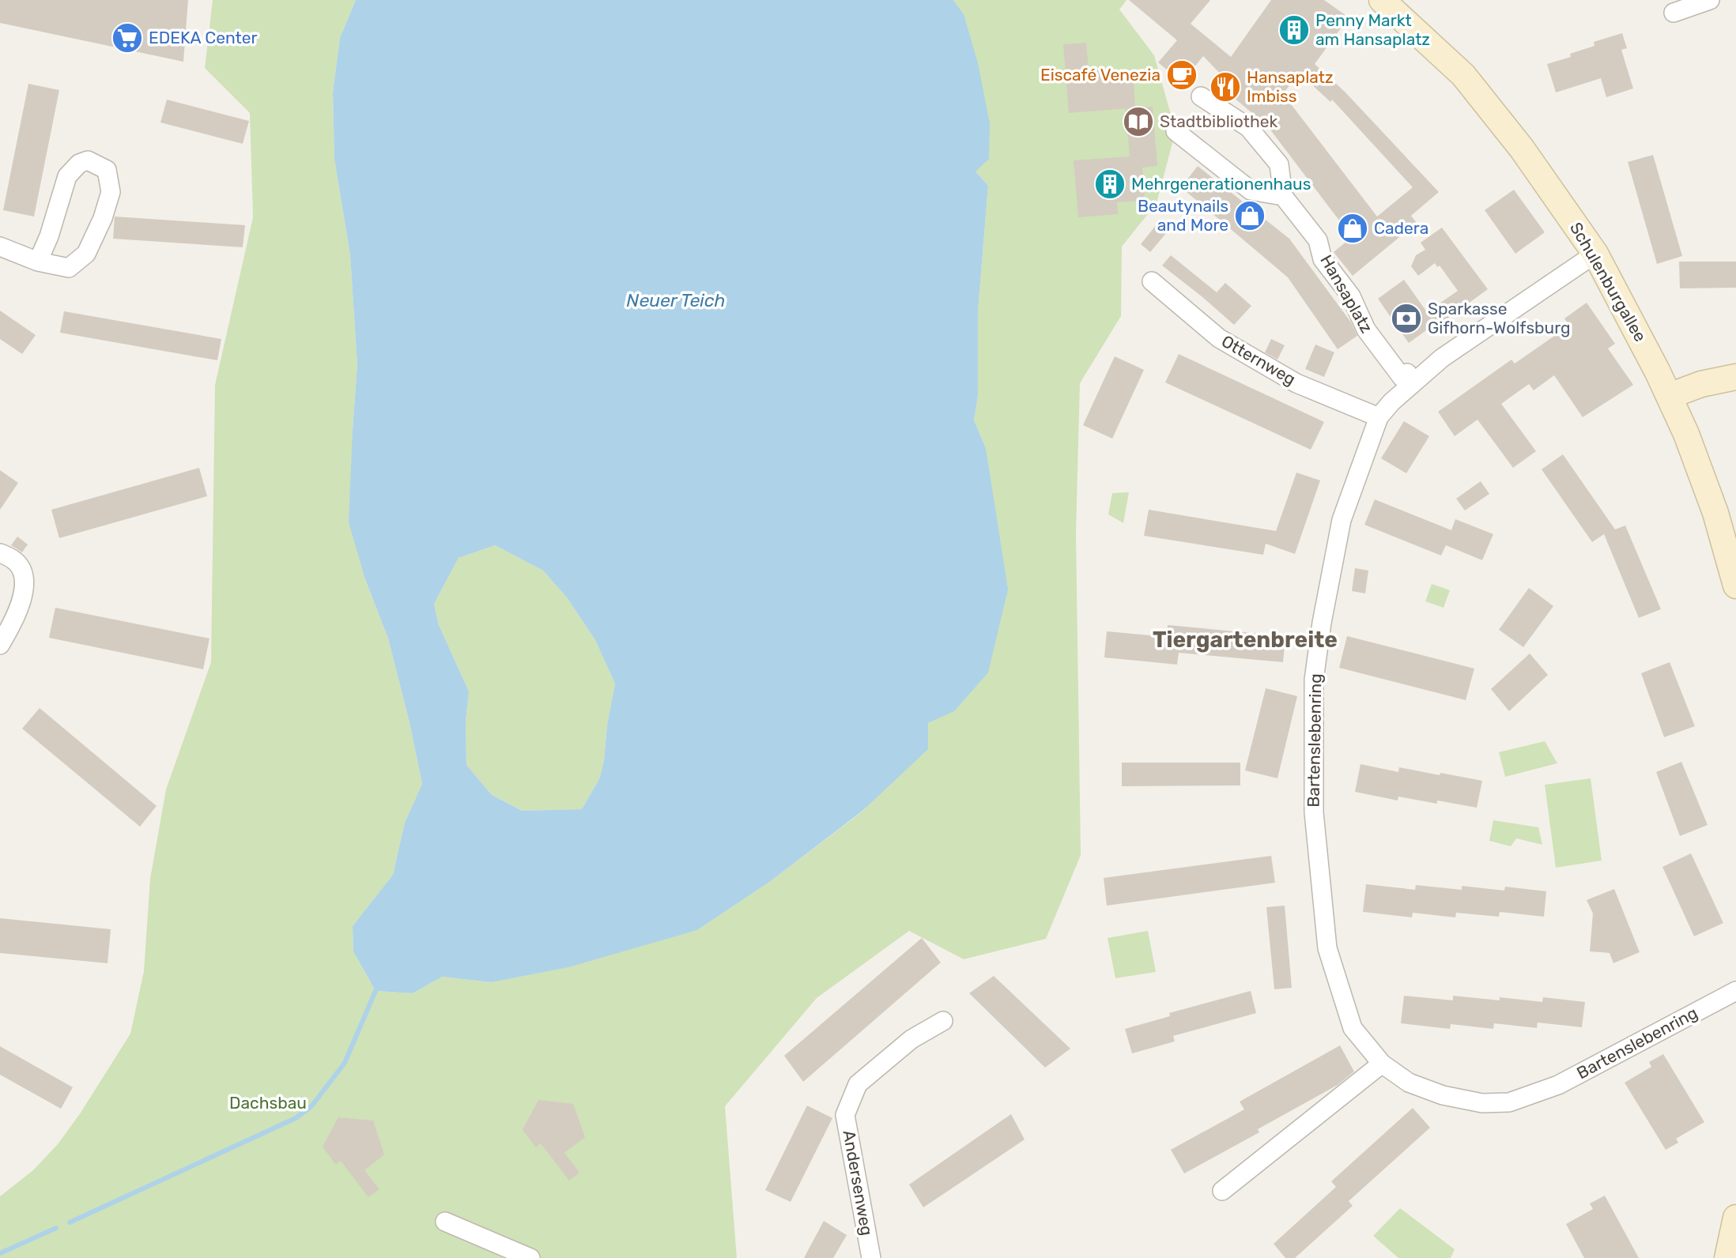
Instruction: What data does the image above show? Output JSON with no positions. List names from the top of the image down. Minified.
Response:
{"streets":{"street":["Schulenburgallee","Hansaplatz","Otternweg","Bartenslebenring","Andersenweg"]},"crossings":[["Schulenburgallee","Bartenslebenring"],["Hansaplatz","Bartenslebenring"],["Otternweg","Bartenslebenring"]],"districts":["Tiergartenbreite"],"water":["Neuer Teich"],"parks":["Dachsbau"],"places":{"building":["Penny Markt am Hansaplatz","Mehrgenerationenhaus"],"supermarket":["EDEKA Center"],"cafe":["Eiscafé Venezia"],"restaurant":["Hansaplatz Imbiss"],"library":["Stadtbibliothek"],"shop":["Beautynails and More","Cadera"],"bank":["Sparkasse Gifhorn-Wolfsburg"]}}
